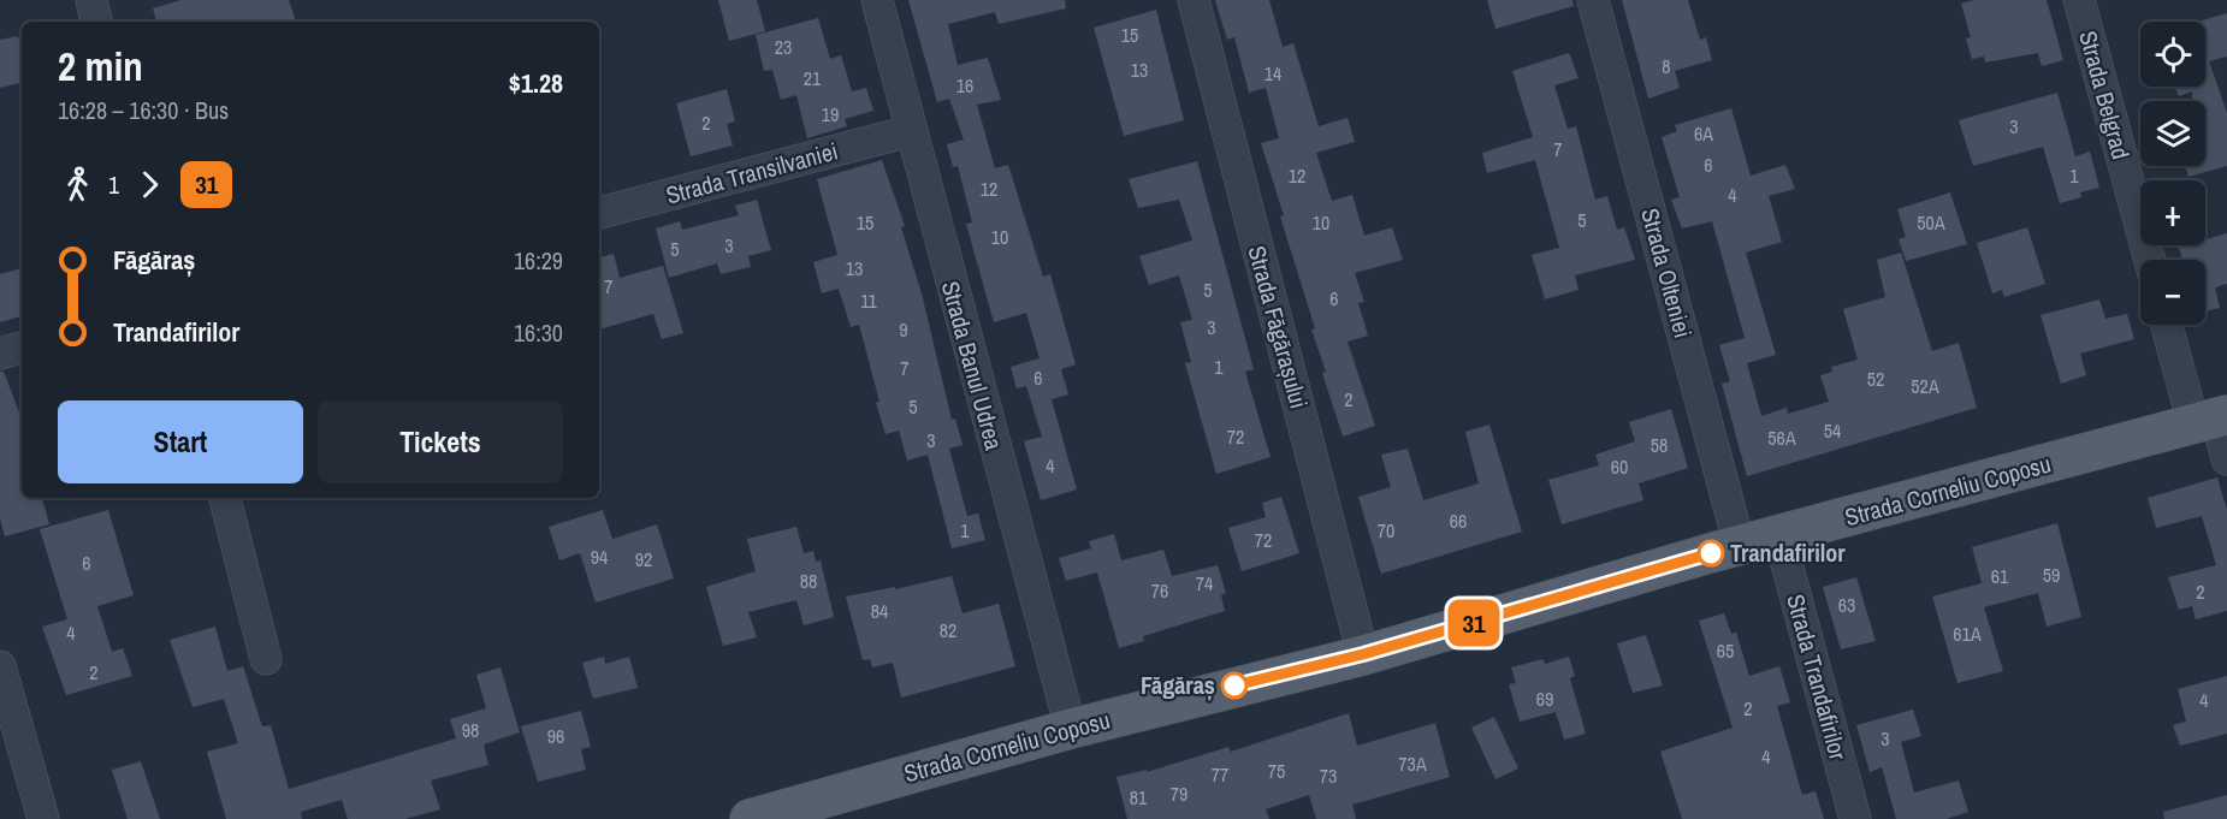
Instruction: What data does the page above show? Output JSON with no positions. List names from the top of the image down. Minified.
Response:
{"streets":{"main road":["Strada Corneliu Coposu"],"street":["Strada Belgrad","Strada Transilvaniei","Strada Olteniei","Strada Făgărașului","Strada Banul Udrea","Strada Trandafirilor"]},"crossings":[["Strada Transilvaniei","Strada Banul Udrea"],["Strada Olteniei","Strada Corneliu Coposu"],["Strada Făgărașului","Strada Corneliu Coposu"],["Strada Banul Udrea","Strada Corneliu Coposu"],["Strada Corneliu Coposu","Strada Trandafirilor"]],"places":["Trandafirilor","Făgăraș"],"lines":["bus line 31"],"house_numbers":["15","23","8","13","14","21","16","19","2","3","6A","7","6","12","1","12","4","5","15","10","50A","10","3","5","13","7","5","6","11","3","9","1","7","6","52","52A","2","5","54","72","56A","3","58","4","60","66","1","70","72","94","92","6","59","61","88","74","76","2","63","84","82","4","61A","65","2","69","4","2","98","96","3","4","73A","75","77","73","79","81"],"page":{"on_map":"31","map_buttons":["+","−"],"heading":["2 min","16:28 – 16:30 · Bus","$1.28"],"legs":["1","31"],"list":[{"name":"Făgăraș","value":"16:29"},{"name":"Trandafirilor","value":"16:30"}],"buttons":["Start","Tickets"]}}
